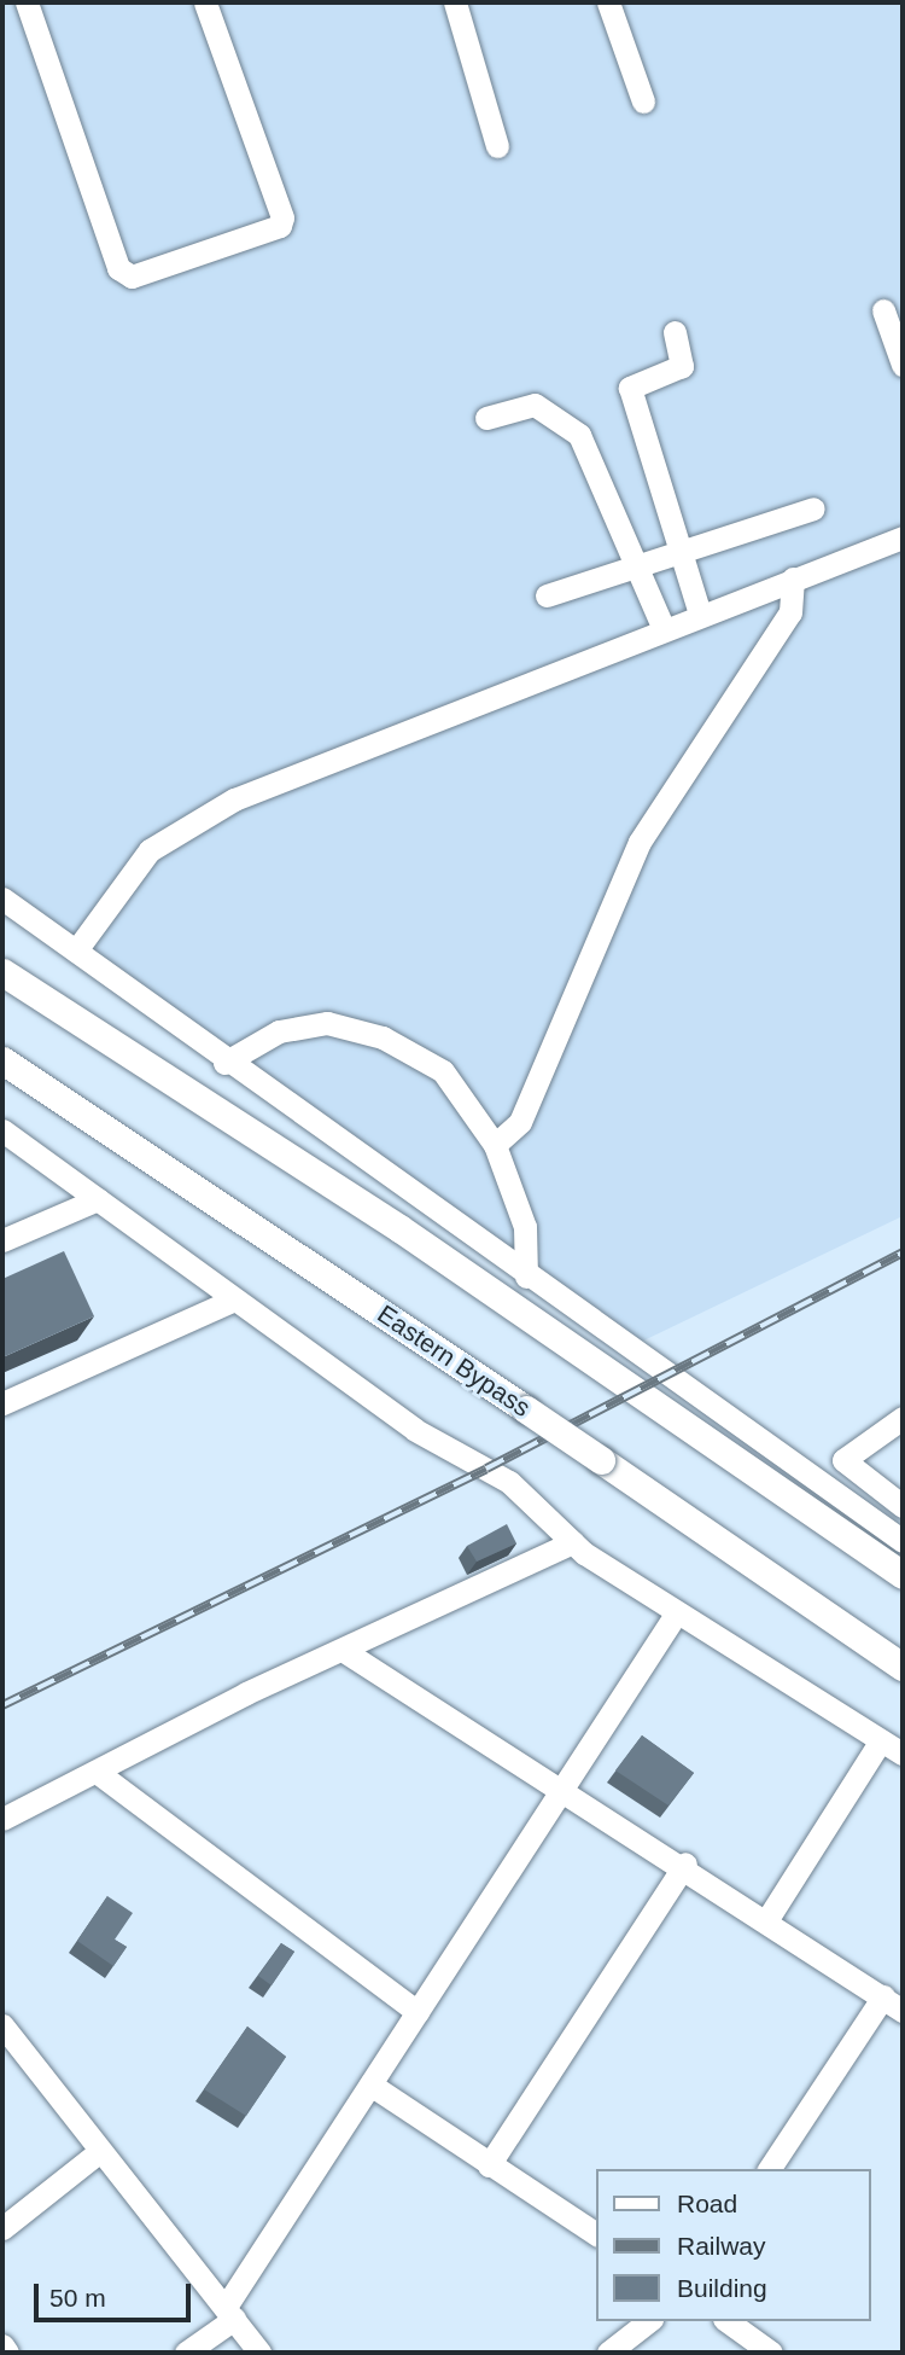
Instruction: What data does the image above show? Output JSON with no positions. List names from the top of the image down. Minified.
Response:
{"streets":{"main road":["Eastern Bypass"]},"legend":["Road","Railway","Building"],"scale_bar":"50 m"}
